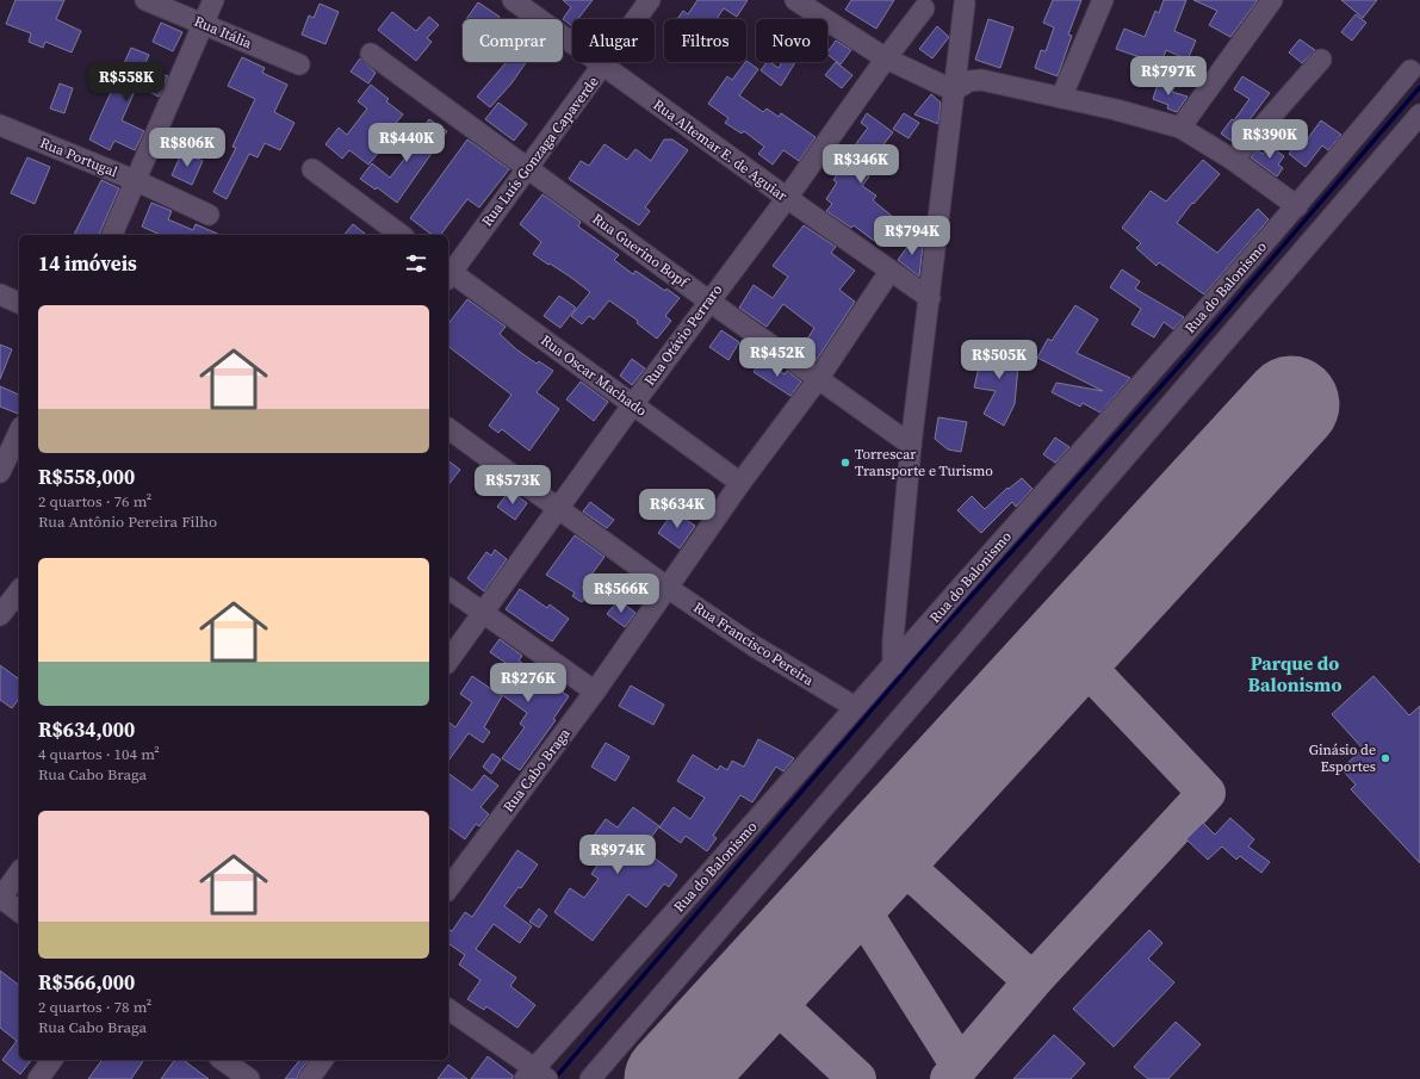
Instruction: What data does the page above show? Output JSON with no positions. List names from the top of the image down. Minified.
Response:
{"streets":{"street":["Rua Itália","Rua Altemar E. de Aguiar","Rua Luís Gonzaga Capaverde","Rua Portugal","Rua Guerino Bopf","Rua do Balonismo","Rua Otávio Perraro","Rua Oscar Machado","Rua Francisco Pereira","Rua Cabo Braga"]},"crossings":[["Rua Altemar E. de Aguiar","Rua Luís Gonzaga Capaverde"],["Rua Altemar E. de Aguiar","Rua Otávio Perraro"],["Rua Altemar E. de Aguiar","Rua Cabo Braga"],["Rua Luís Gonzaga Capaverde","Rua Guerino Bopf"],["Rua Luís Gonzaga Capaverde","Rua Oscar Machado"],["Rua Guerino Bopf","Rua Otávio Perraro"],["Rua Guerino Bopf","Rua Cabo Braga"],["Rua do Balonismo","Rua Francisco Pereira"],["Rua Otávio Perraro","Rua Oscar Machado"],["Rua Otávio Perraro","Rua Francisco Pereira"],["Rua Oscar Machado","Rua Cabo Braga"],["Rua Francisco Pereira","Rua Cabo Braga"]],"districts":["Parque do Balonismo"],"places":["Torrescar Transporte e Turismo","Ginásio de Esportes"],"page":{"chip":["Comprar","Alugar","Filtros","Novo"],"price":["R$797K","R$558K","R$390K","R$440K","R$806K","R$346K","R$794K","R$452K","R$505K","R$573K","R$634K","R$566K","R$276K","R$974K"],"heading":"14 imóveis","list":[{"name":"R$558,000","note":"2 quartos · 76 m² · Rua Antônio Pereira Filho"},{"name":"R$634,000","note":"4 quartos · 104 m² · Rua Cabo Braga"},{"name":"R$566,000","note":"2 quartos · 78 m² · Rua Cabo Braga"}]}}
